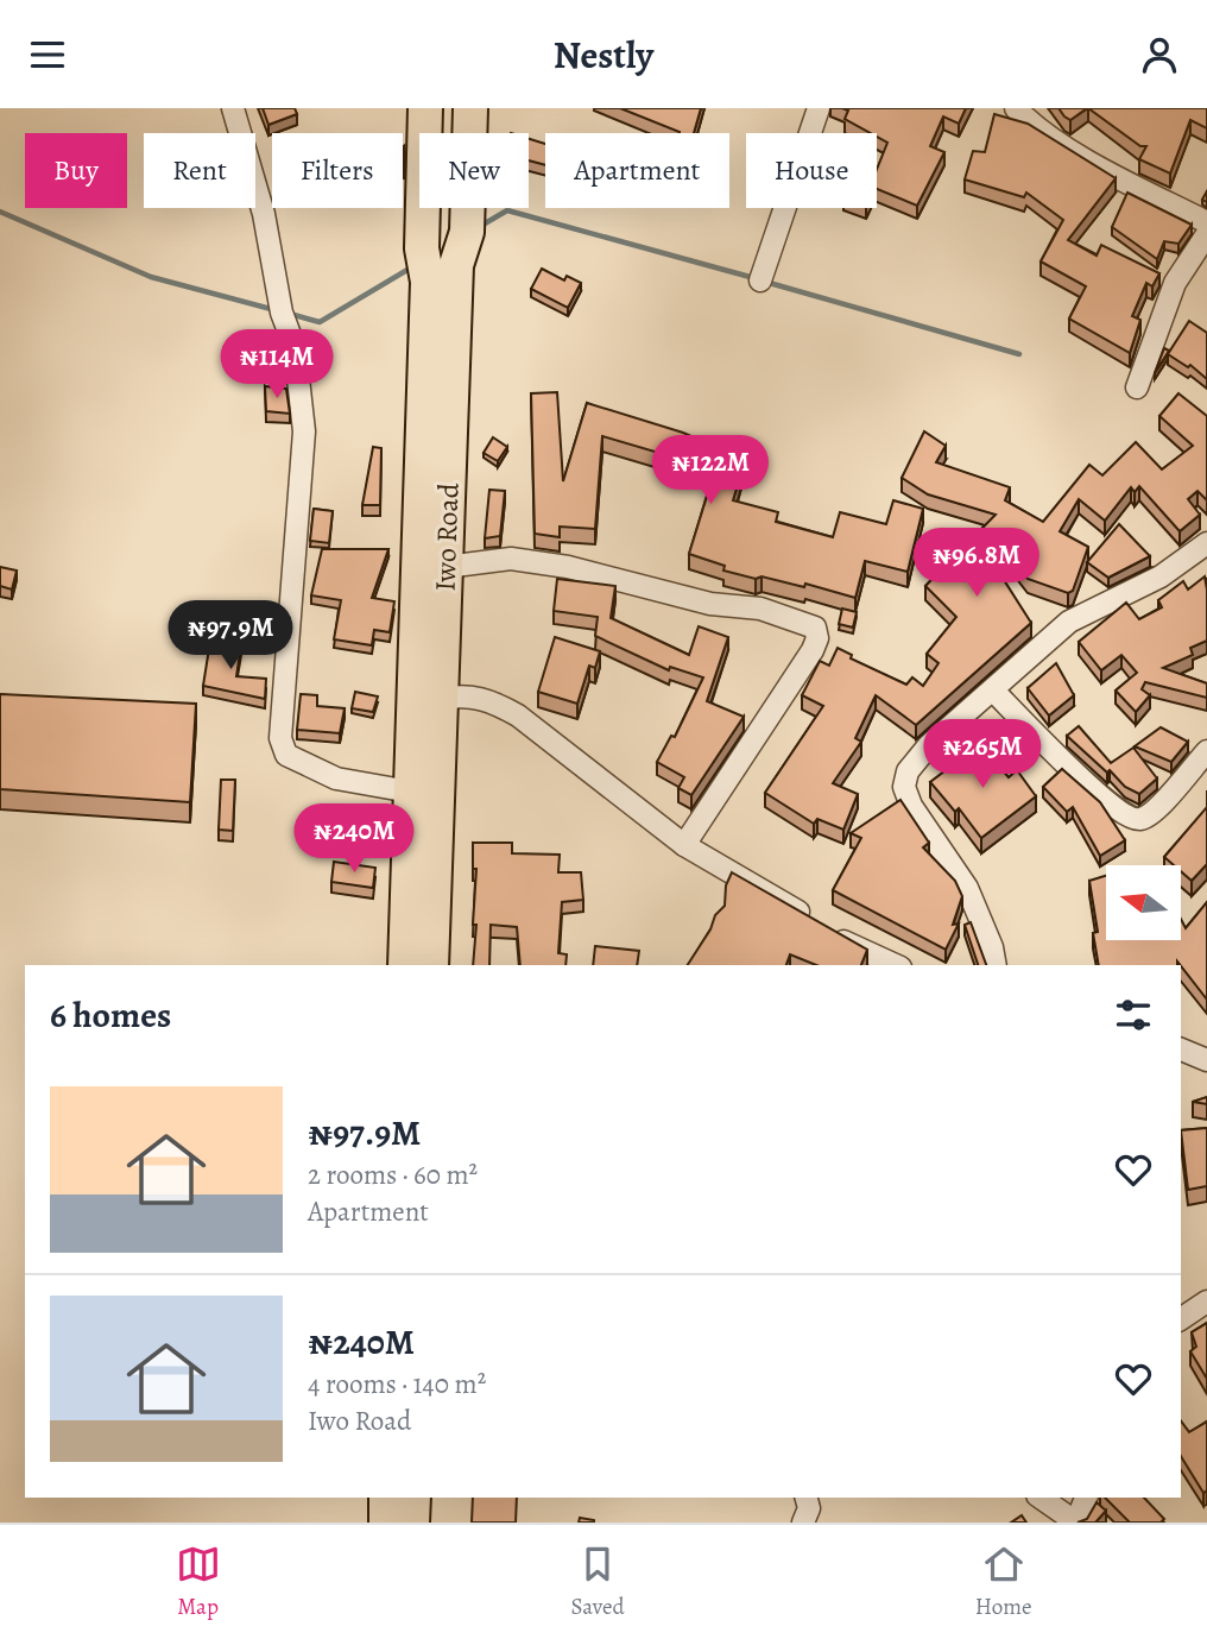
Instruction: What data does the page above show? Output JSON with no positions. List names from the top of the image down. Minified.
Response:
{"streets":{"main road":["Iwo Road"]},"north":"left","page":{"header":"Nestly","chip":["Buy","Rent","Filters","New","Apartment","House"],"price":["₦114M","₦122M","₦96.8M","₦97.9M","₦265M","₦240M"],"heading":"6 homes","list":[{"name":"₦97.9M","note":"2 rooms · 60 m² · Apartment"},{"name":"₦240M","note":"4 rooms · 140 m² · Iwo Road"}],"tabs":["Map","Saved","Home"]}}
